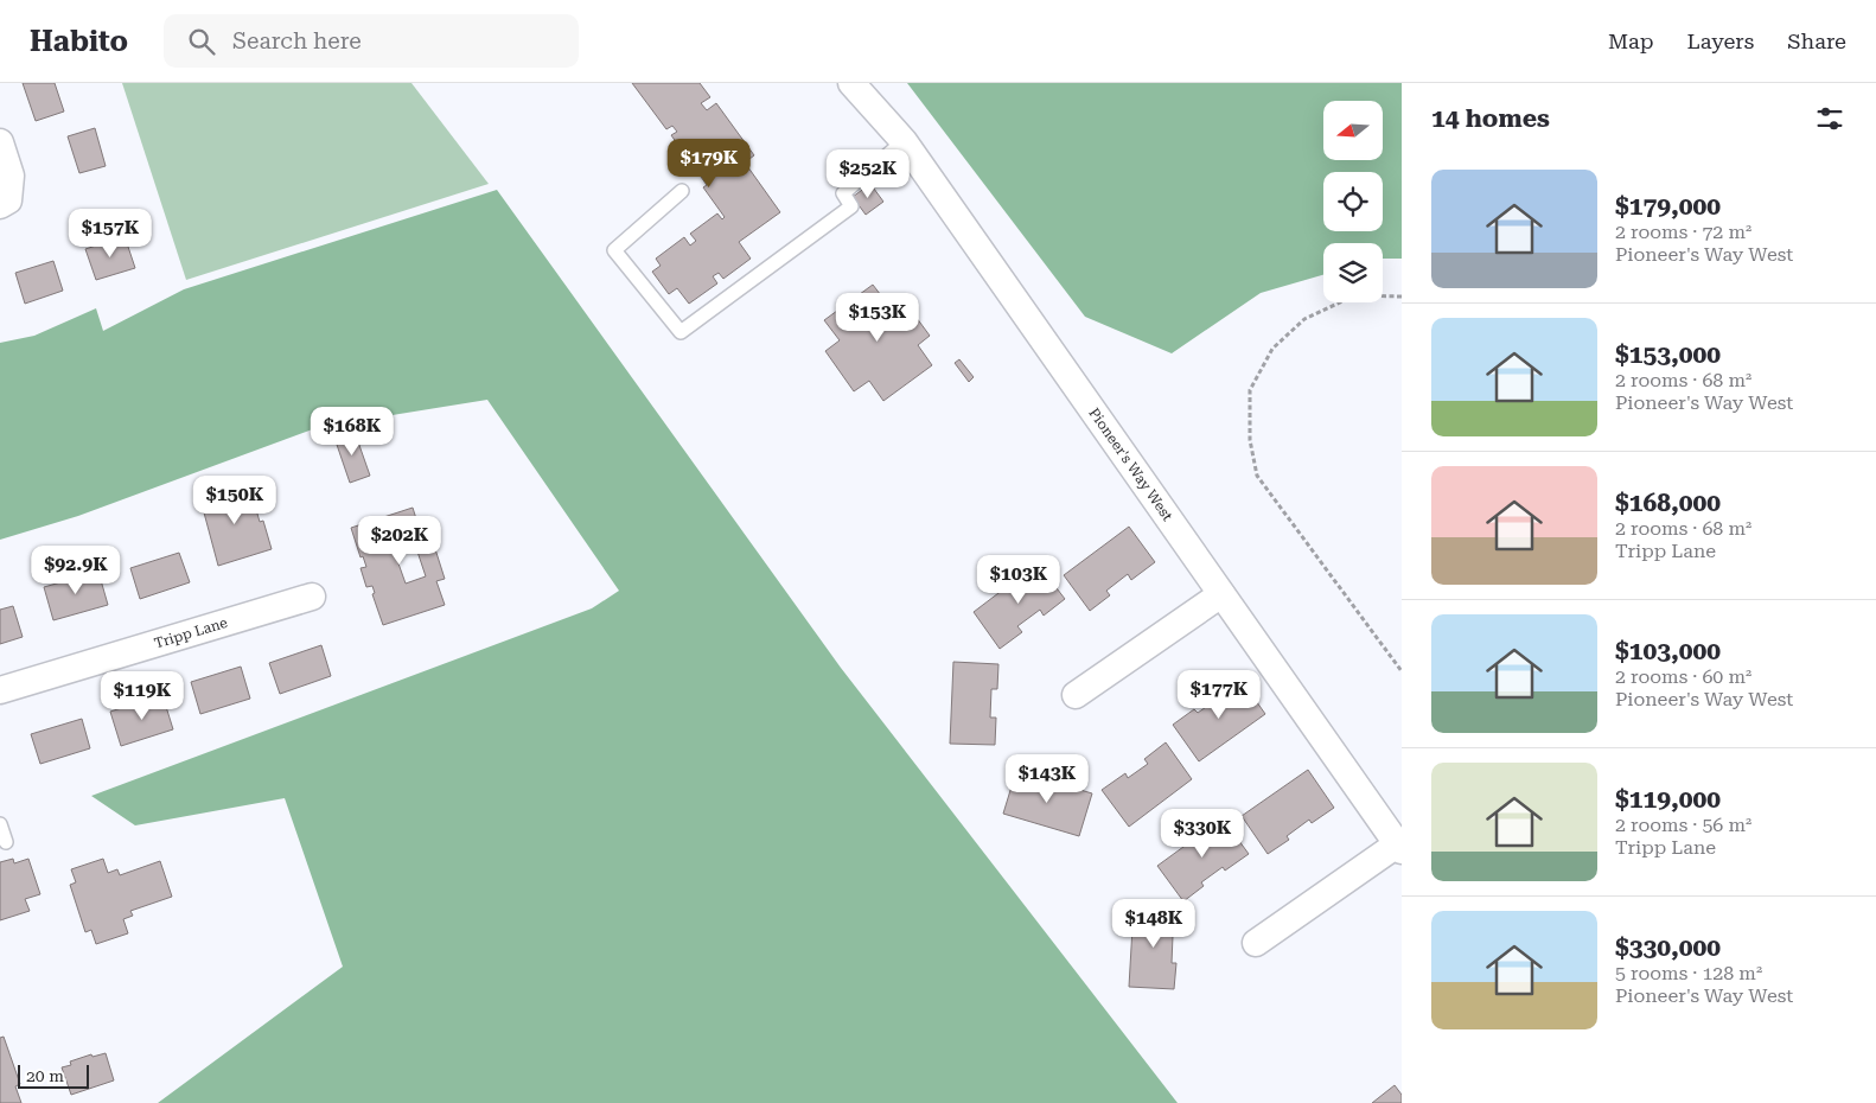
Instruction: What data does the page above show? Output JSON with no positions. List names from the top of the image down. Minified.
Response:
{"streets":{"street":["Pioneer's Way West","Tripp Lane"]},"scale_bar":"20 m","north":"left","page":{"header":"Habito","search":"Search here","nav":["Map","Layers","Share"],"heading":"14 homes","price":["$179K","$252K","$157K","$153K","$168K","$150K","$202K","$92.9K","$103K","$177K","$119K","$143K","$330K","$148K"],"list":[{"name":"$179,000","note":"2 rooms · 72 m² · Pioneer's Way West"},{"name":"$153,000","note":"2 rooms · 68 m² · Pioneer's Way West"},{"name":"$168,000","note":"2 rooms · 68 m² · Tripp Lane"},{"name":"$103,000","note":"2 rooms · 60 m² · Pioneer's Way West"},{"name":"$119,000","note":"2 rooms · 56 m² · Tripp Lane"},{"name":"$330,000","note":"5 rooms · 128 m² · Pioneer's Way West"}],"scale":"20 m"}}
